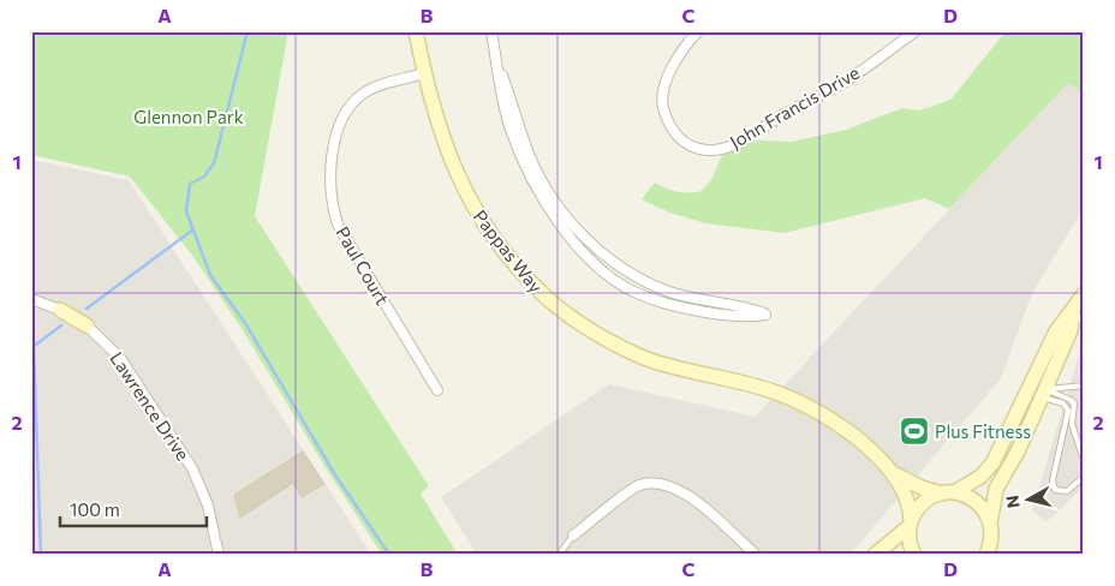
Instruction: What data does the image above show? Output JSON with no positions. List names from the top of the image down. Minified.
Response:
{"streets":{"street":["John Francis Drive","Pappas Way","Paul Court","Lawrence Drive"]},"crossings":[["Pappas Way","Paul Court"]],"parks":["Glennon Park"],"places":{"sports":["Plus Fitness"]},"scale_bar":"100 m","north":"left","grid":{"columns":["A","B","C","D"],"rows":["1","2"]}}
